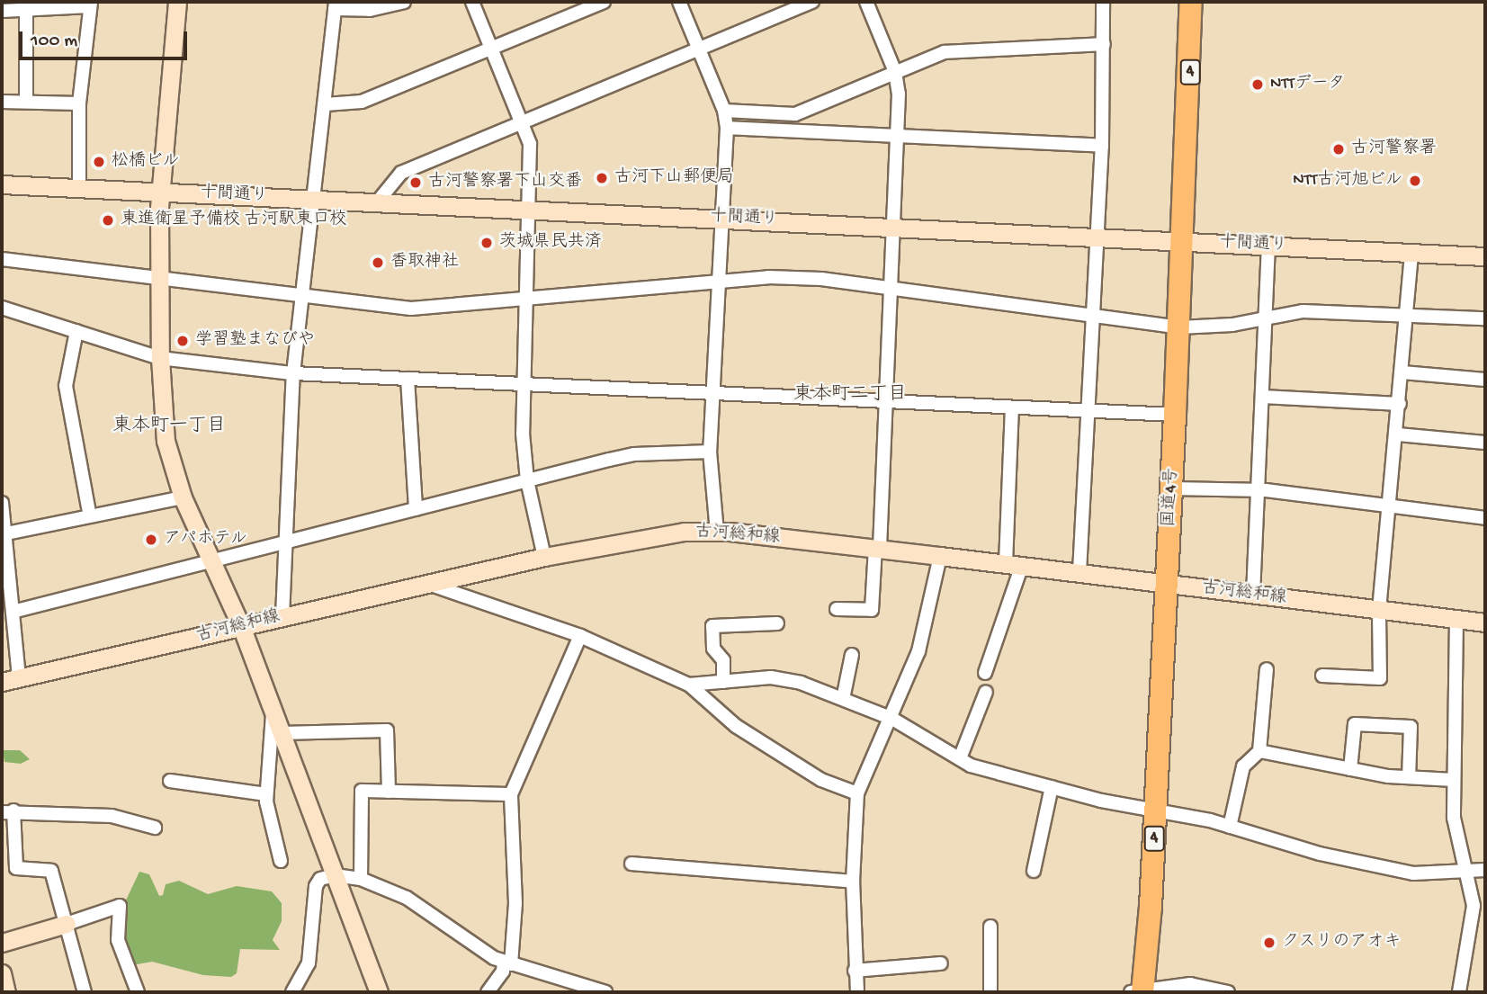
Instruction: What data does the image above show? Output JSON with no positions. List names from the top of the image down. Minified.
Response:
{"streets":{"highway":["4","国道4号"],"street":["十間通り","古河総和線"]},"crossings":[["十間通り","国道4号"],["国道4号","古河総和線"]],"districts":["東本町二丁目","東本町一丁目"],"places":["NTTデータ","古河警察署","松橋ビル","古河下山郵便局","NTT古河旭ビル","古河警察署下山交番","東進衛星予備校 古河駅東口校","茨城県民共済","香取神社","学習塾まなびや","アパホテル","クスリのアオキ"],"scale_bar":"100 m"}
